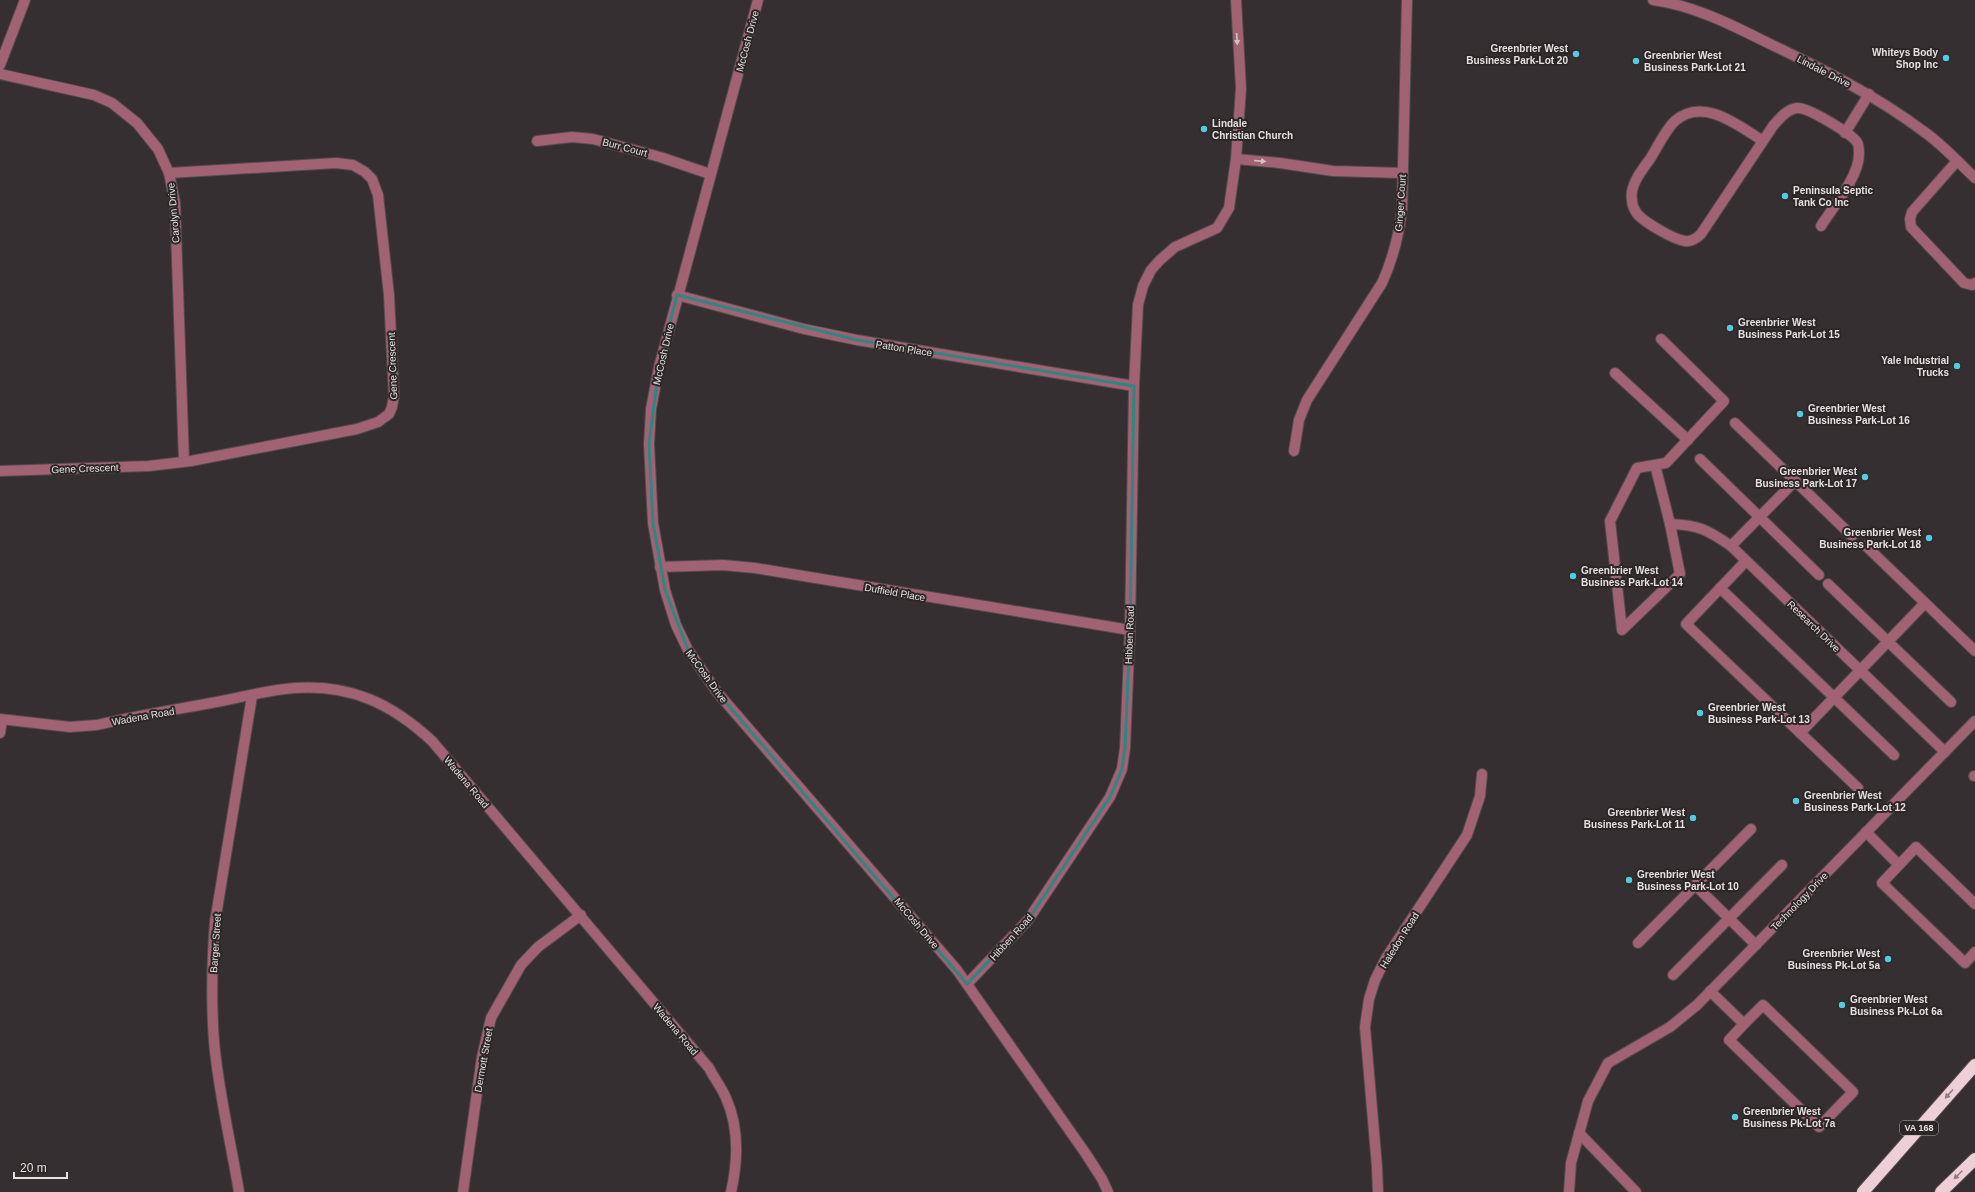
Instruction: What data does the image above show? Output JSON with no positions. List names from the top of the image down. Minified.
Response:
{"streets":{"highway":["VA 168"],"street":["McCosh Drive","Lindale Drive","Burr Court","Ginger Court","Carolyn Drive","Patton Place","Gene Crescent","Duffield Place","Research Drive","Hibben Road","Wadena Road","Technology Drive","Haledon Road","Barger Street","Dermott Street"]},"crossings":[["McCosh Drive","Burr Court"],["McCosh Drive","Patton Place"],["McCosh Drive","Duffield Place"],["McCosh Drive","Hibben Road"],["Carolyn Drive","Gene Crescent"],["Patton Place","Hibben Road"],["Duffield Place","Hibben Road"],["Research Drive","Technology Drive"],["Wadena Road","Barger Street"],["Wadena Road","Dermott Street"]],"places":["Greenbrier West Business Park-Lot 20","Whiteys Body Shop Inc","Greenbrier West Business Park-Lot 21","Lindale Christian Church","Peninsula Septic Tank Co Inc","Greenbrier West Business Park-Lot 15","Yale Industrial Trucks","Greenbrier West Business Park-Lot 16","Greenbrier West Business Park-Lot 17","Greenbrier West Business Park-Lot 18","Greenbrier West Business Park-Lot 14","Greenbrier West Business Park-Lot 13","Greenbrier West Business Park-Lot 12","Greenbrier West Business Park-Lot 11","Greenbrier West Business Park-Lot 10","Greenbrier West Business Pk-Lot 5a","Greenbrier West Business Pk-Lot 6a","Greenbrier West Business Pk-Lot 7a"],"scale_bar":"20 m"}
